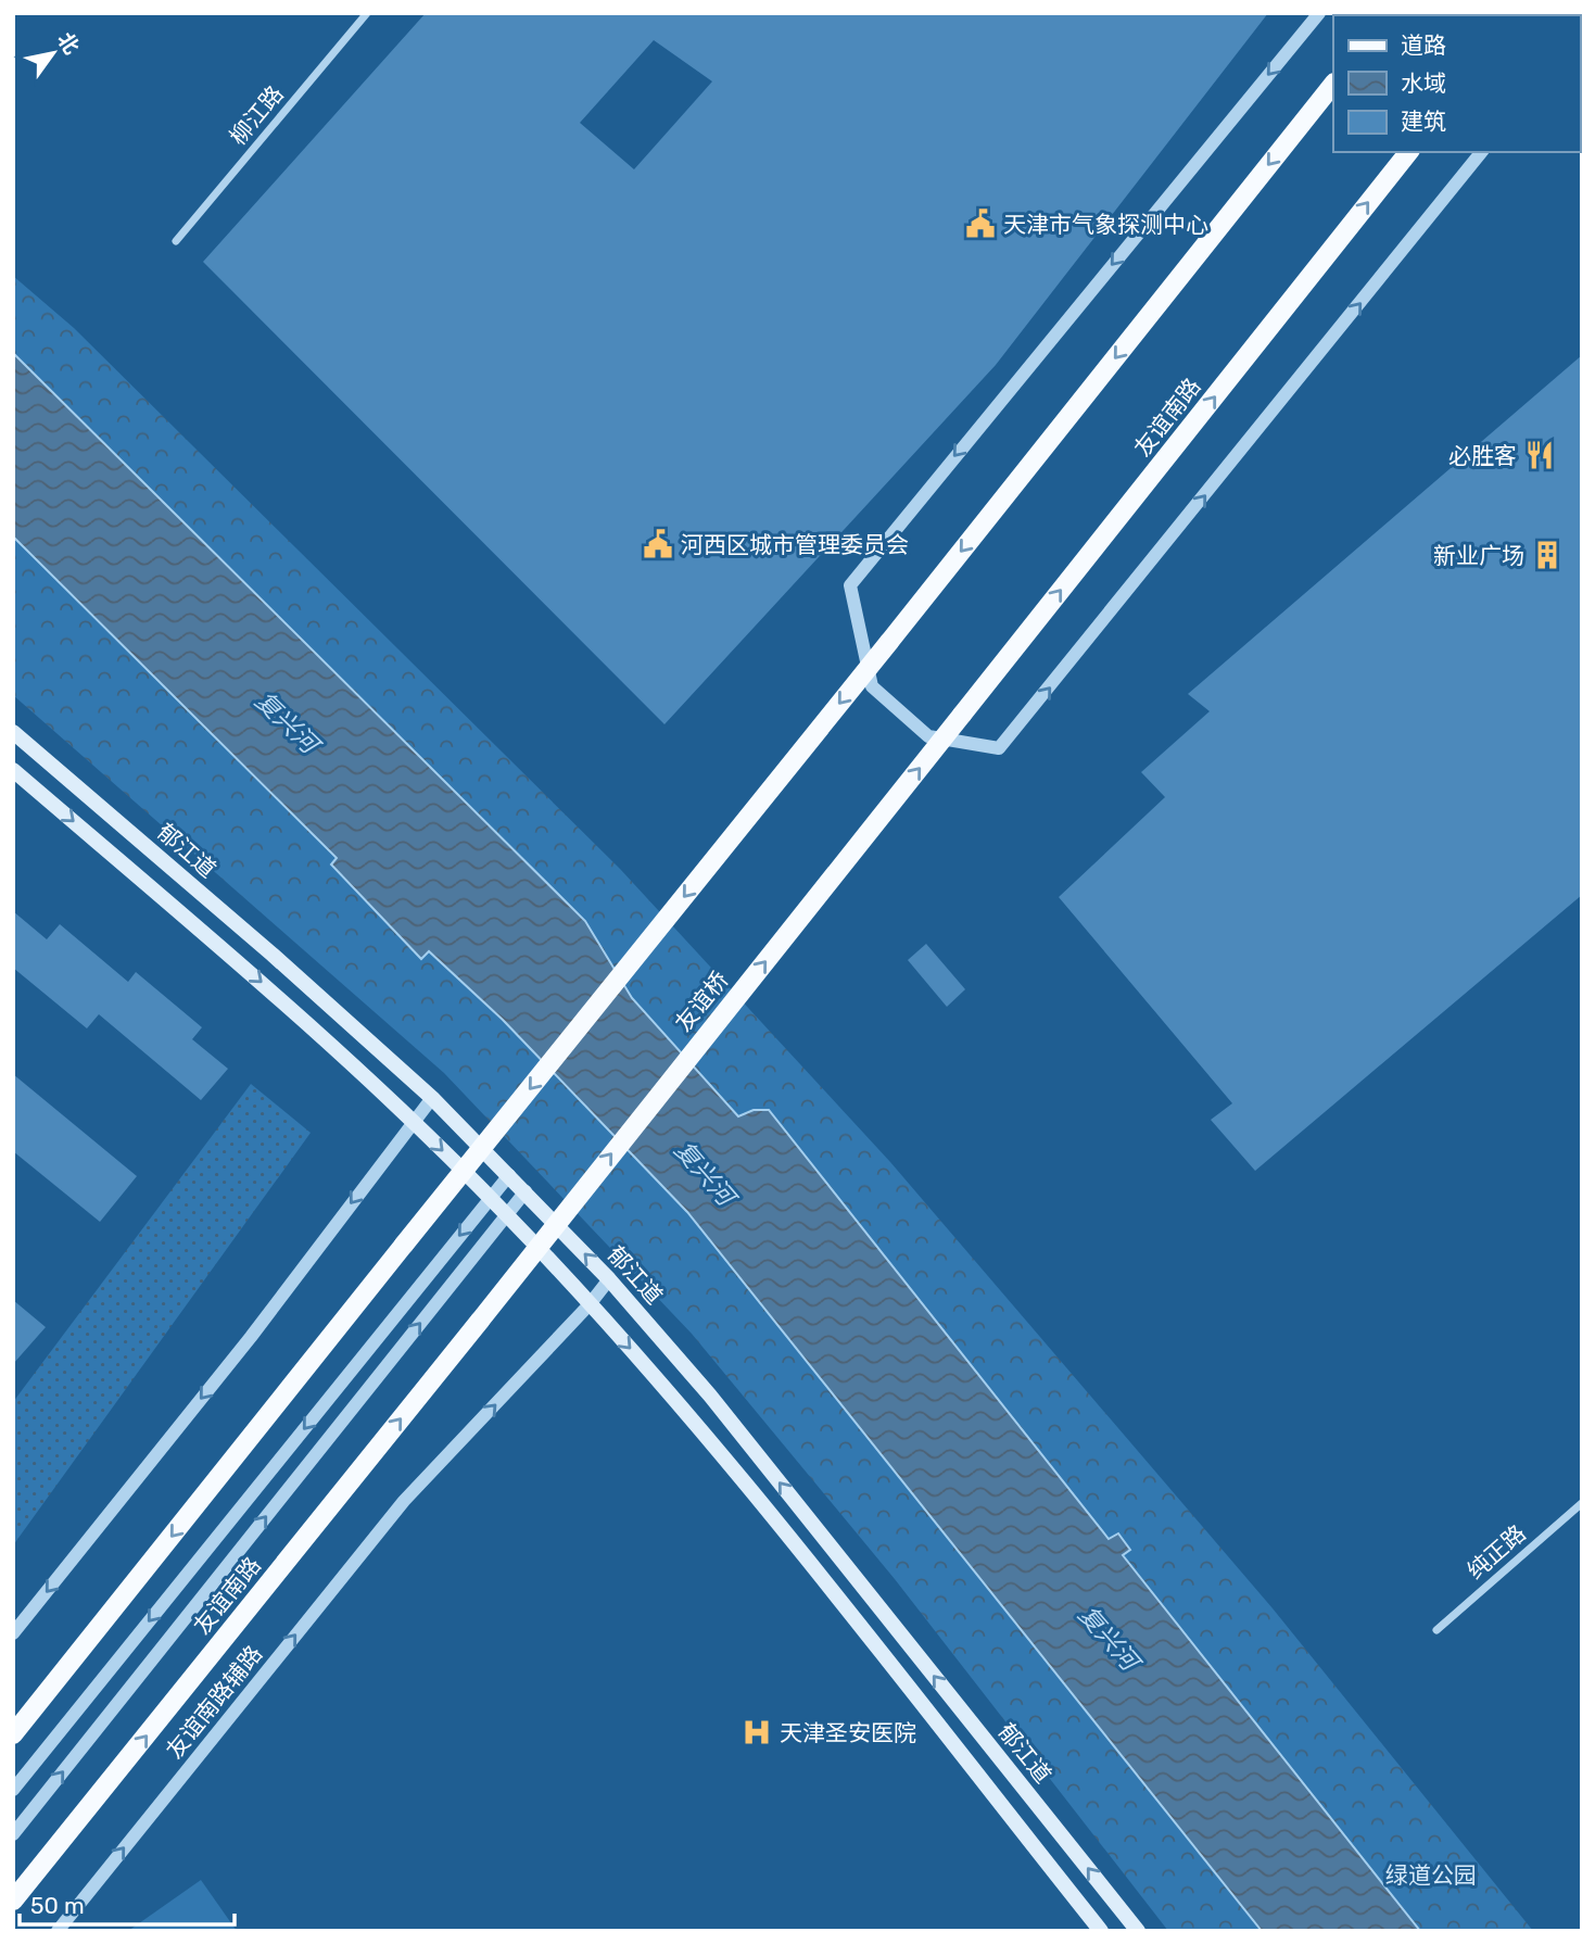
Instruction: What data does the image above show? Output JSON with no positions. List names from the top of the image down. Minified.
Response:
{"streets":{"main road":["友谊南路","郁江道","友谊桥"],"street":["柳江路","纯正路","友谊南路辅路"]},"crossings":[["友谊南路","友谊桥"],["郁江道","友谊南路辅路"]],"water":["复兴河"],"parks":["绿道公园"],"places":{"public building":["天津市气象探测中心","河西区城市管理委员会"],"restaurant":["必胜客"],"building":["新业广场"],"hospital":["天津圣安医院"]},"legend":["道路","水域","建筑"],"scale_bar":"50 m","north":"top right"}
